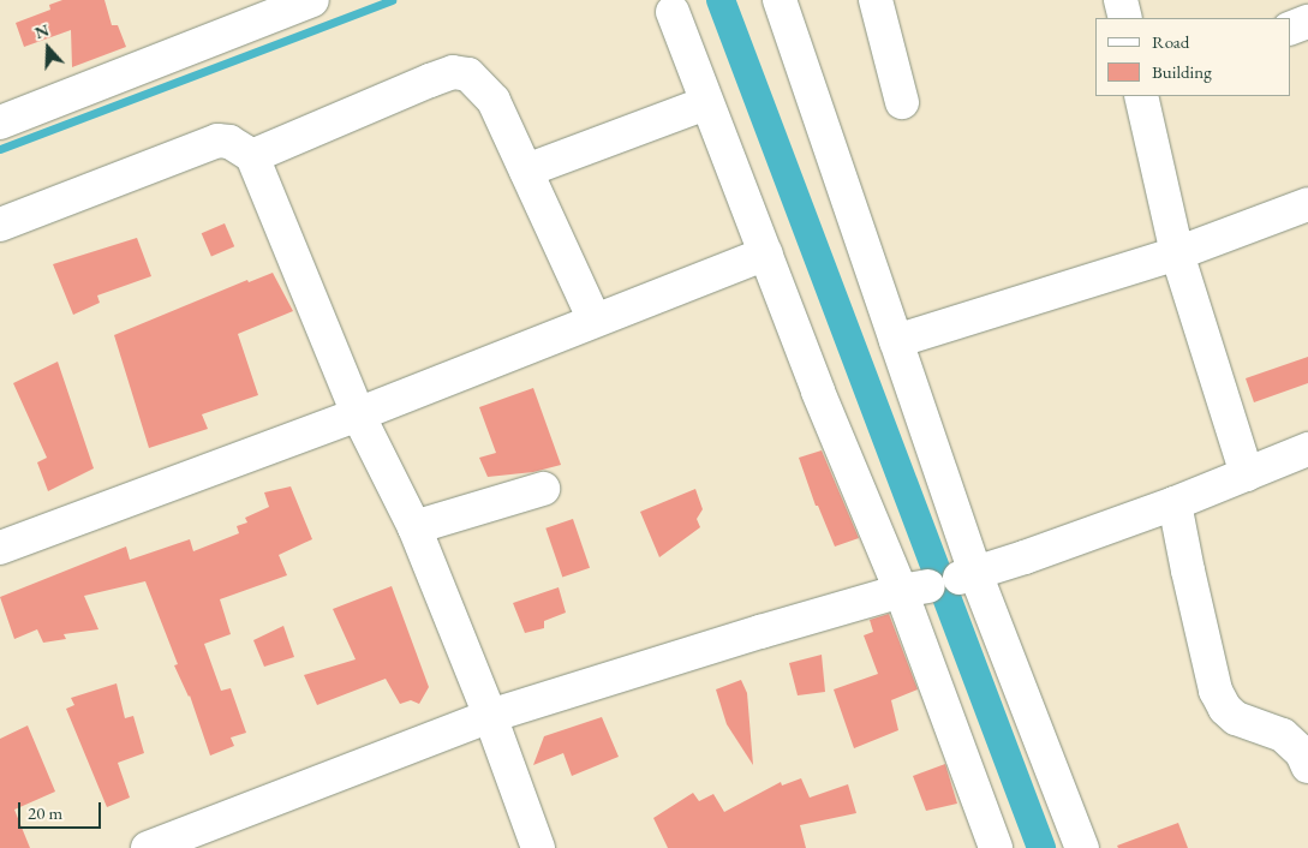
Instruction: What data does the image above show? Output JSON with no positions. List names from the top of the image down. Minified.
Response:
{"legend":["Road","Building"],"scale_bar":"20 m","north":"top"}
